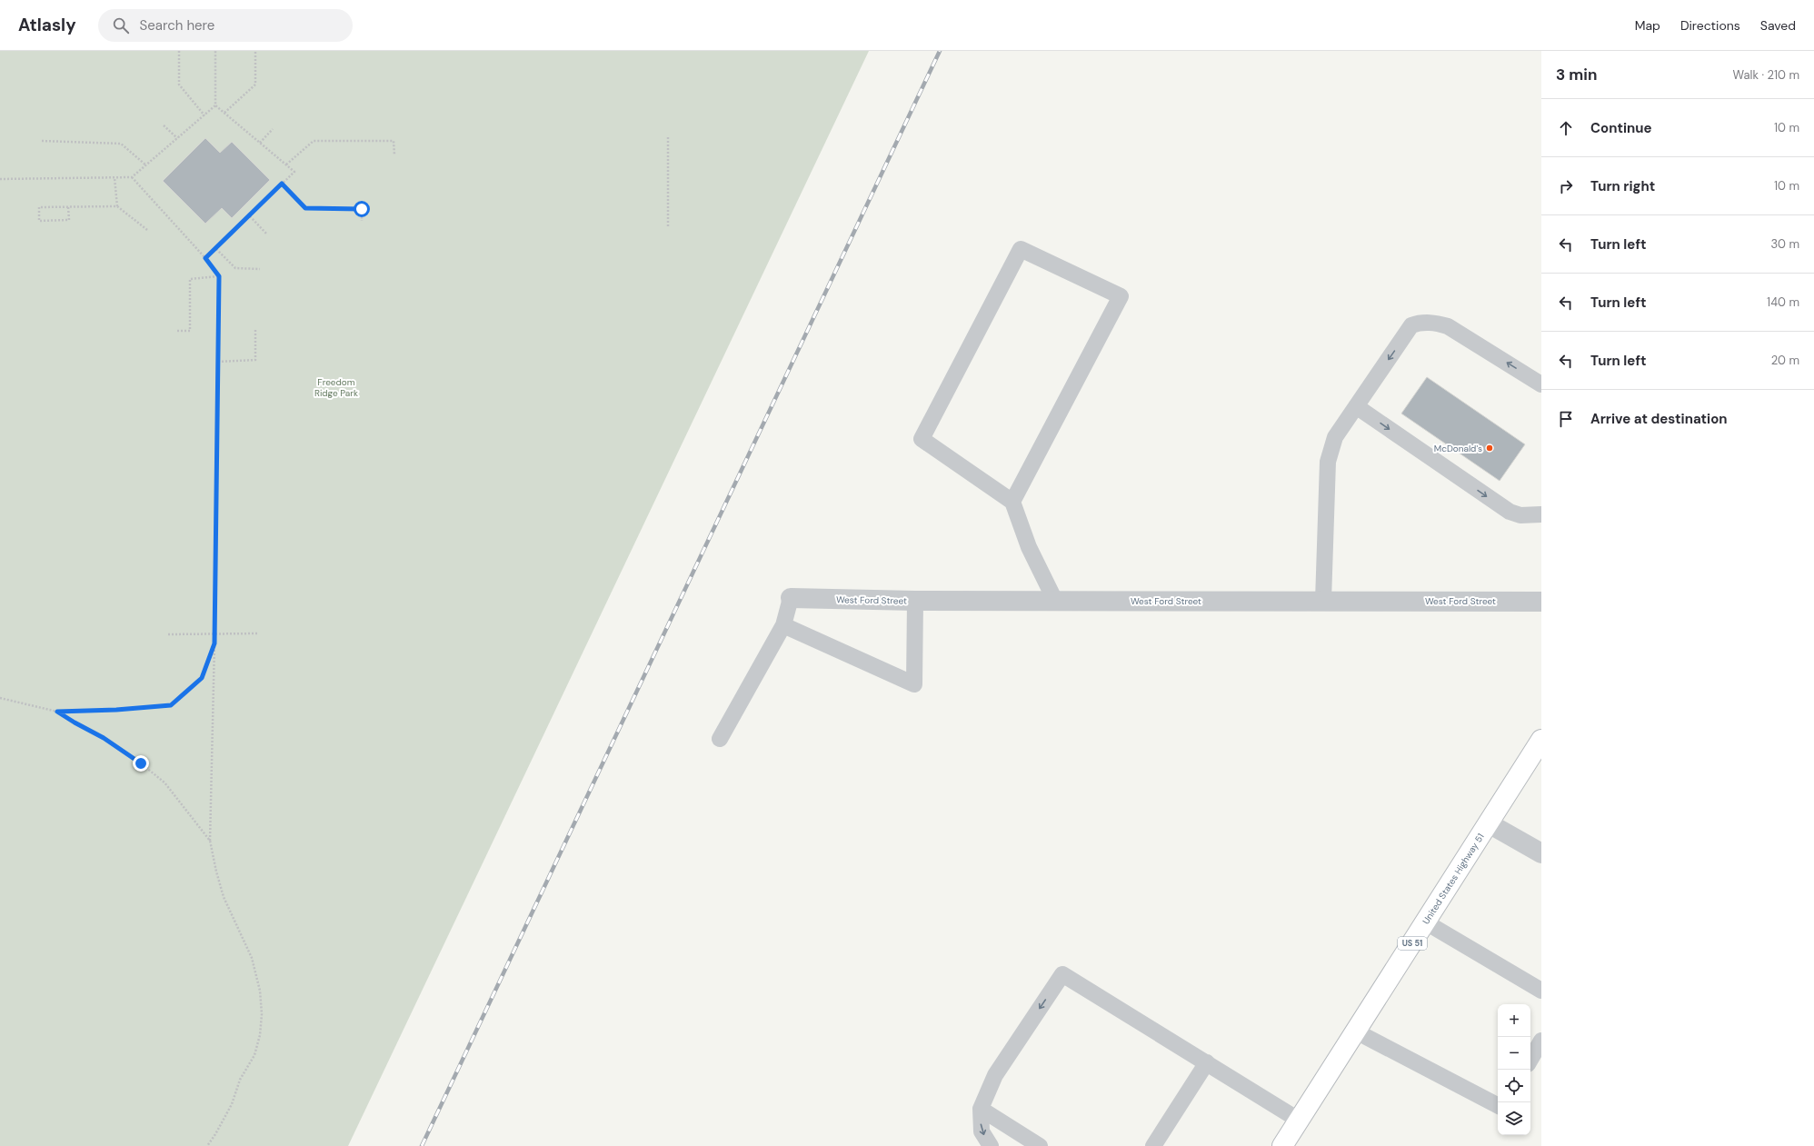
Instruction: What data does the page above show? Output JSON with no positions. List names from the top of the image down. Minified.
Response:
{"streets":{"main road":["United States Highway 51","US 51"],"street":["West Ford Street"]},"parks":["Freedom Ridge Park"],"places":["McDonald's"],"page":{"header":"Atlasly","search":"Search here","nav":["Map","Directions","Saved"],"heading":["3 min","Walk · 210 m"],"list":[["Continue","10 m"],["Turn right","10 m"],["Turn left","30 m"],["Turn left","140 m"],["Turn left","20 m"],"Arrive at destination"],"map_buttons":["+","−"]}}
